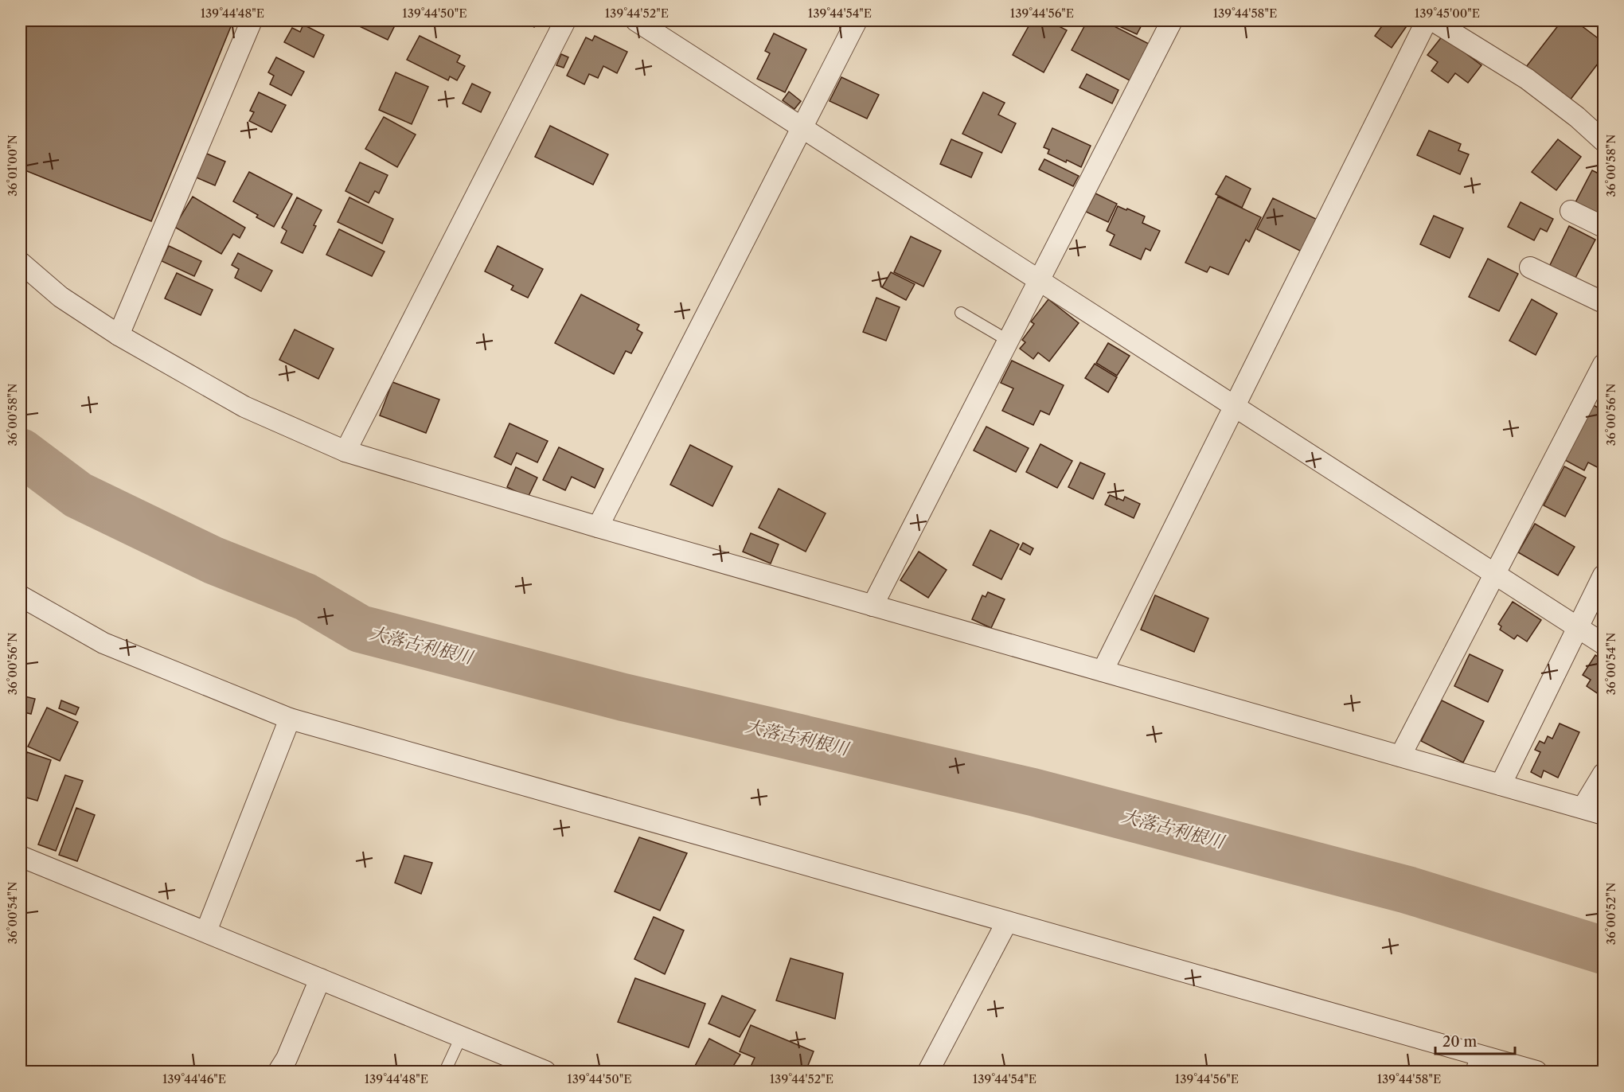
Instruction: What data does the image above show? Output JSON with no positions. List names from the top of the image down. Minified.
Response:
{"water":["大落古利根川"],"scale_bar":"20 m","coordinates":["139°44'48\"E","139°44'50\"E","139°44'52\"E","139°44'54\"E","139°44'56\"E","139°44'58\"E","139°45'00\"E","36°01'00\"N","36°00'58\"N","36°00'56\"N","36°00'54\"N","36°00'52\"N","139°44'46\"E"]}
